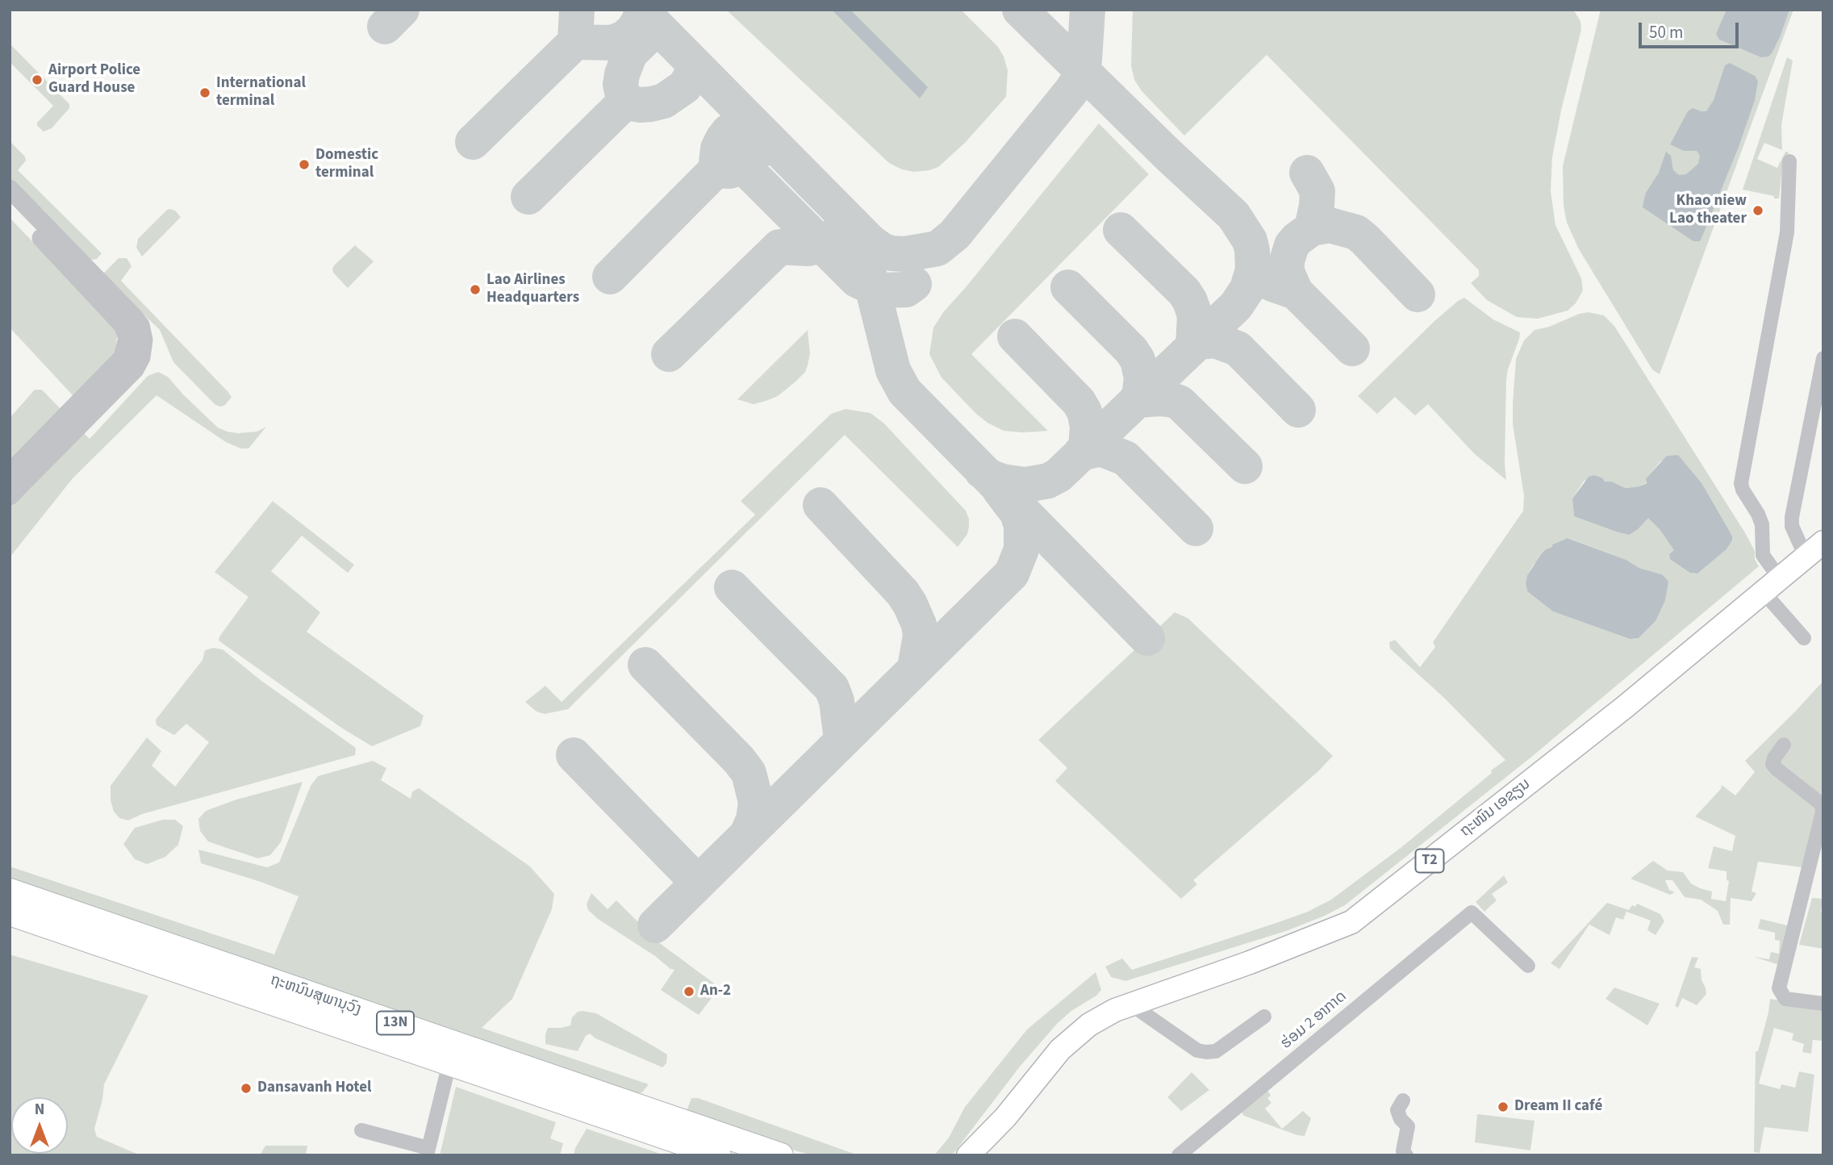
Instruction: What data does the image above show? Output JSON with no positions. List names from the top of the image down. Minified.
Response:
{"streets":{"highway":["ຖະຫນົນສຸພານຸວົງ","13N"],"main road":["ຖະໜົນ ເອຊຽນ","T2"],"street":["ຮ່ອມ 2 ອາກາດ"]},"places":["Airport Police Guard House","International terminal","Domestic terminal","Khao niew Lao theater","Lao Airlines Headquarters","An-2","Dansavanh Hotel","Dream II café"],"scale_bar":"50 m","north":"top"}
